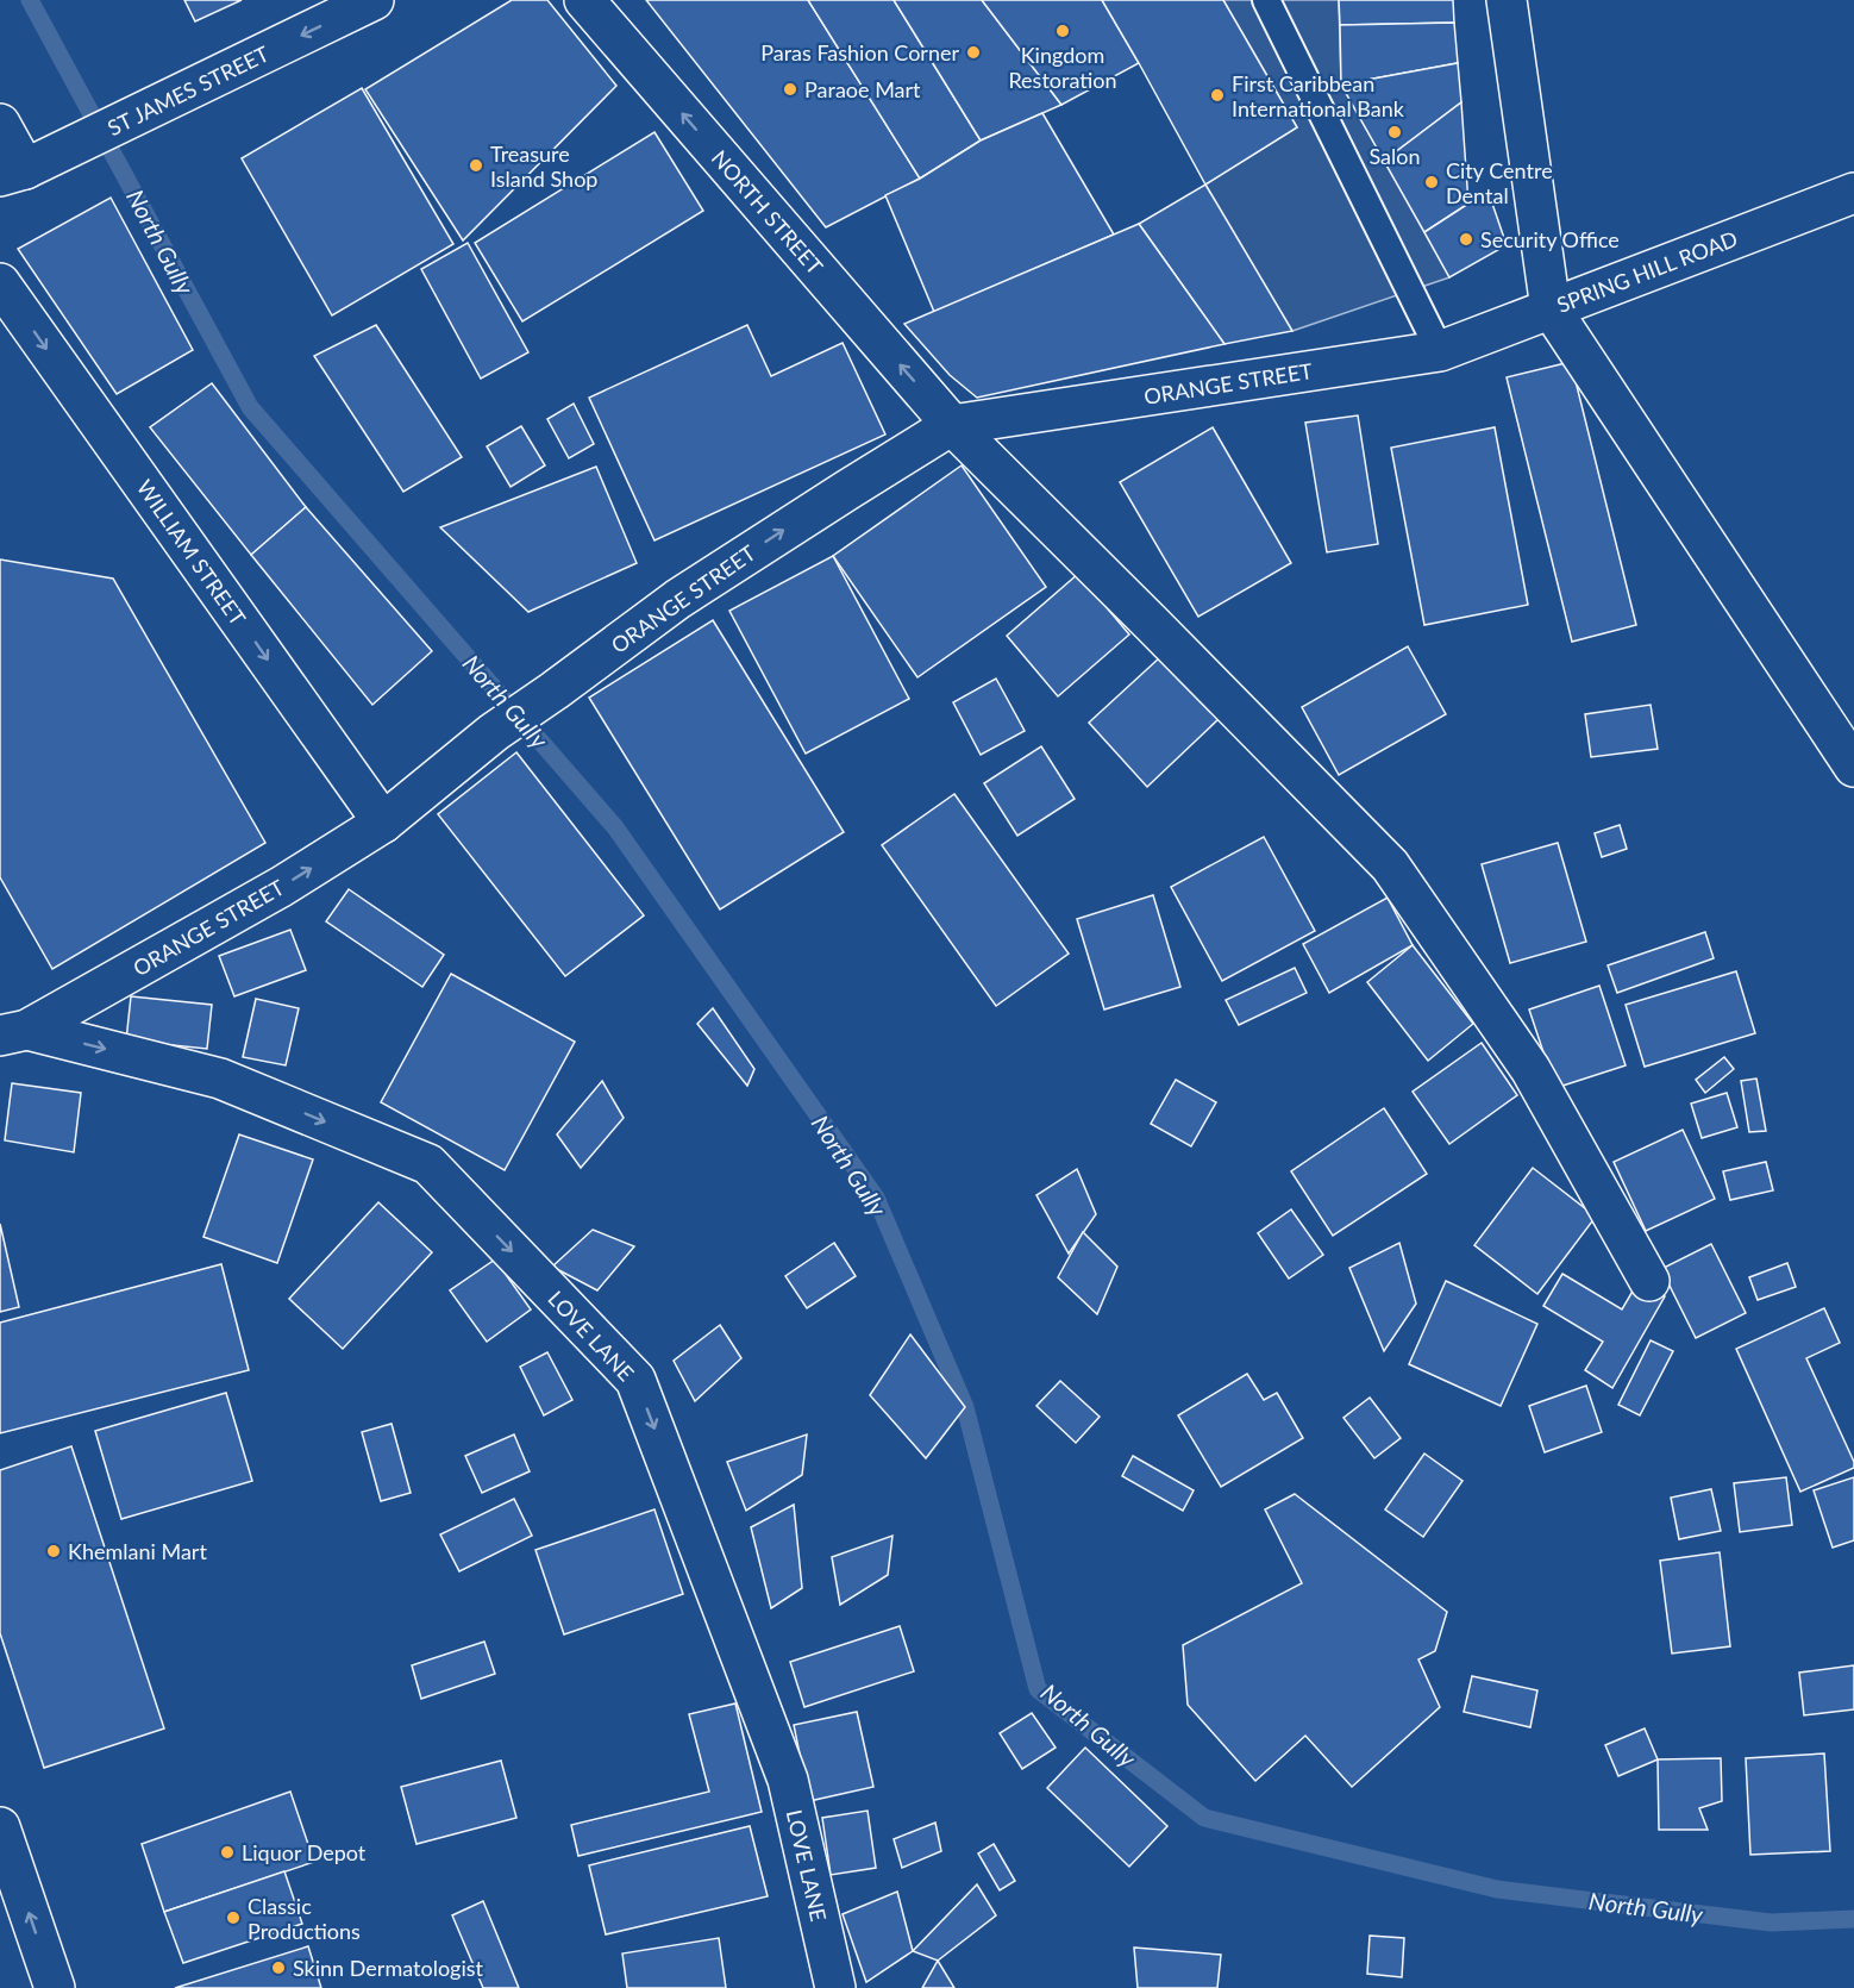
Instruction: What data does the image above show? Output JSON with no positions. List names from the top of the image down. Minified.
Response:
{"streets":{"street":["ST JAMES STREET","NORTH STREET","SPRING HILL ROAD","ORANGE STREET","WILLIAM STREET","LOVE LANE"]},"crossings":[["NORTH STREET","ORANGE STREET"],["SPRING HILL ROAD","ORANGE STREET"],["ORANGE STREET","WILLIAM STREET"],["ORANGE STREET","LOVE LANE"]],"one_way":["ST JAMES STREET","ORANGE STREET","WILLIAM STREET","LOVE LANE"],"water":["North Gully"],"places":["Kingdom Restoration","Paras Fashion Corner","Paraoe Mart","First Caribbean International Bank","Salon","Treasure Island Shop","City Centre Dental","Security Office","Khemlani Mart","Liquor Depot","Classic Productions","Skinn Dermatologist"]}
